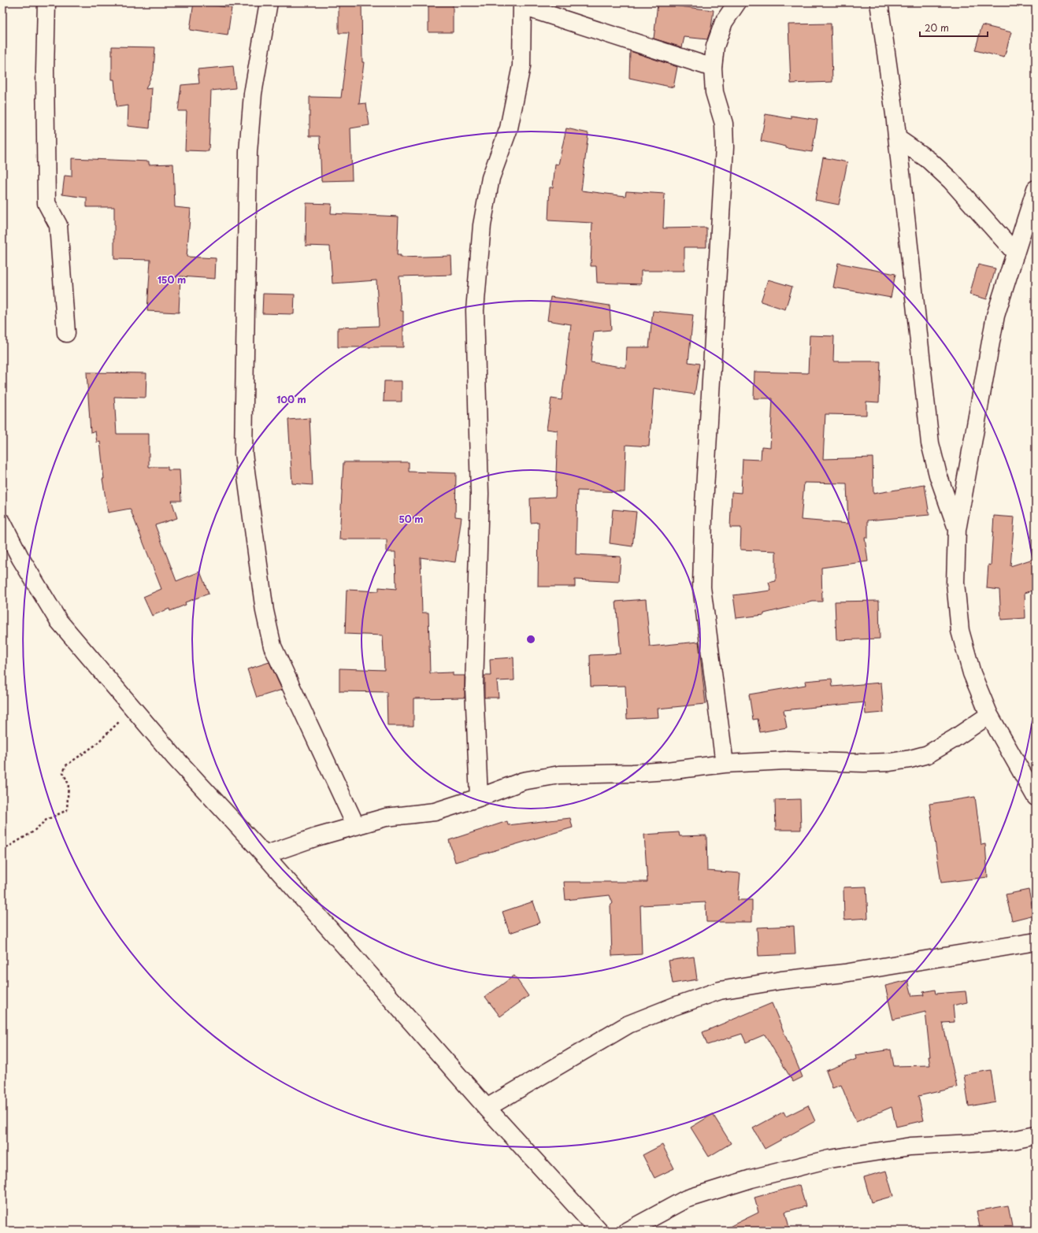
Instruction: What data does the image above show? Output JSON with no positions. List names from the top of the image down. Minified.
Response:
{"scale_bar":"20 m","rings":["150 m","100 m","50 m"]}
